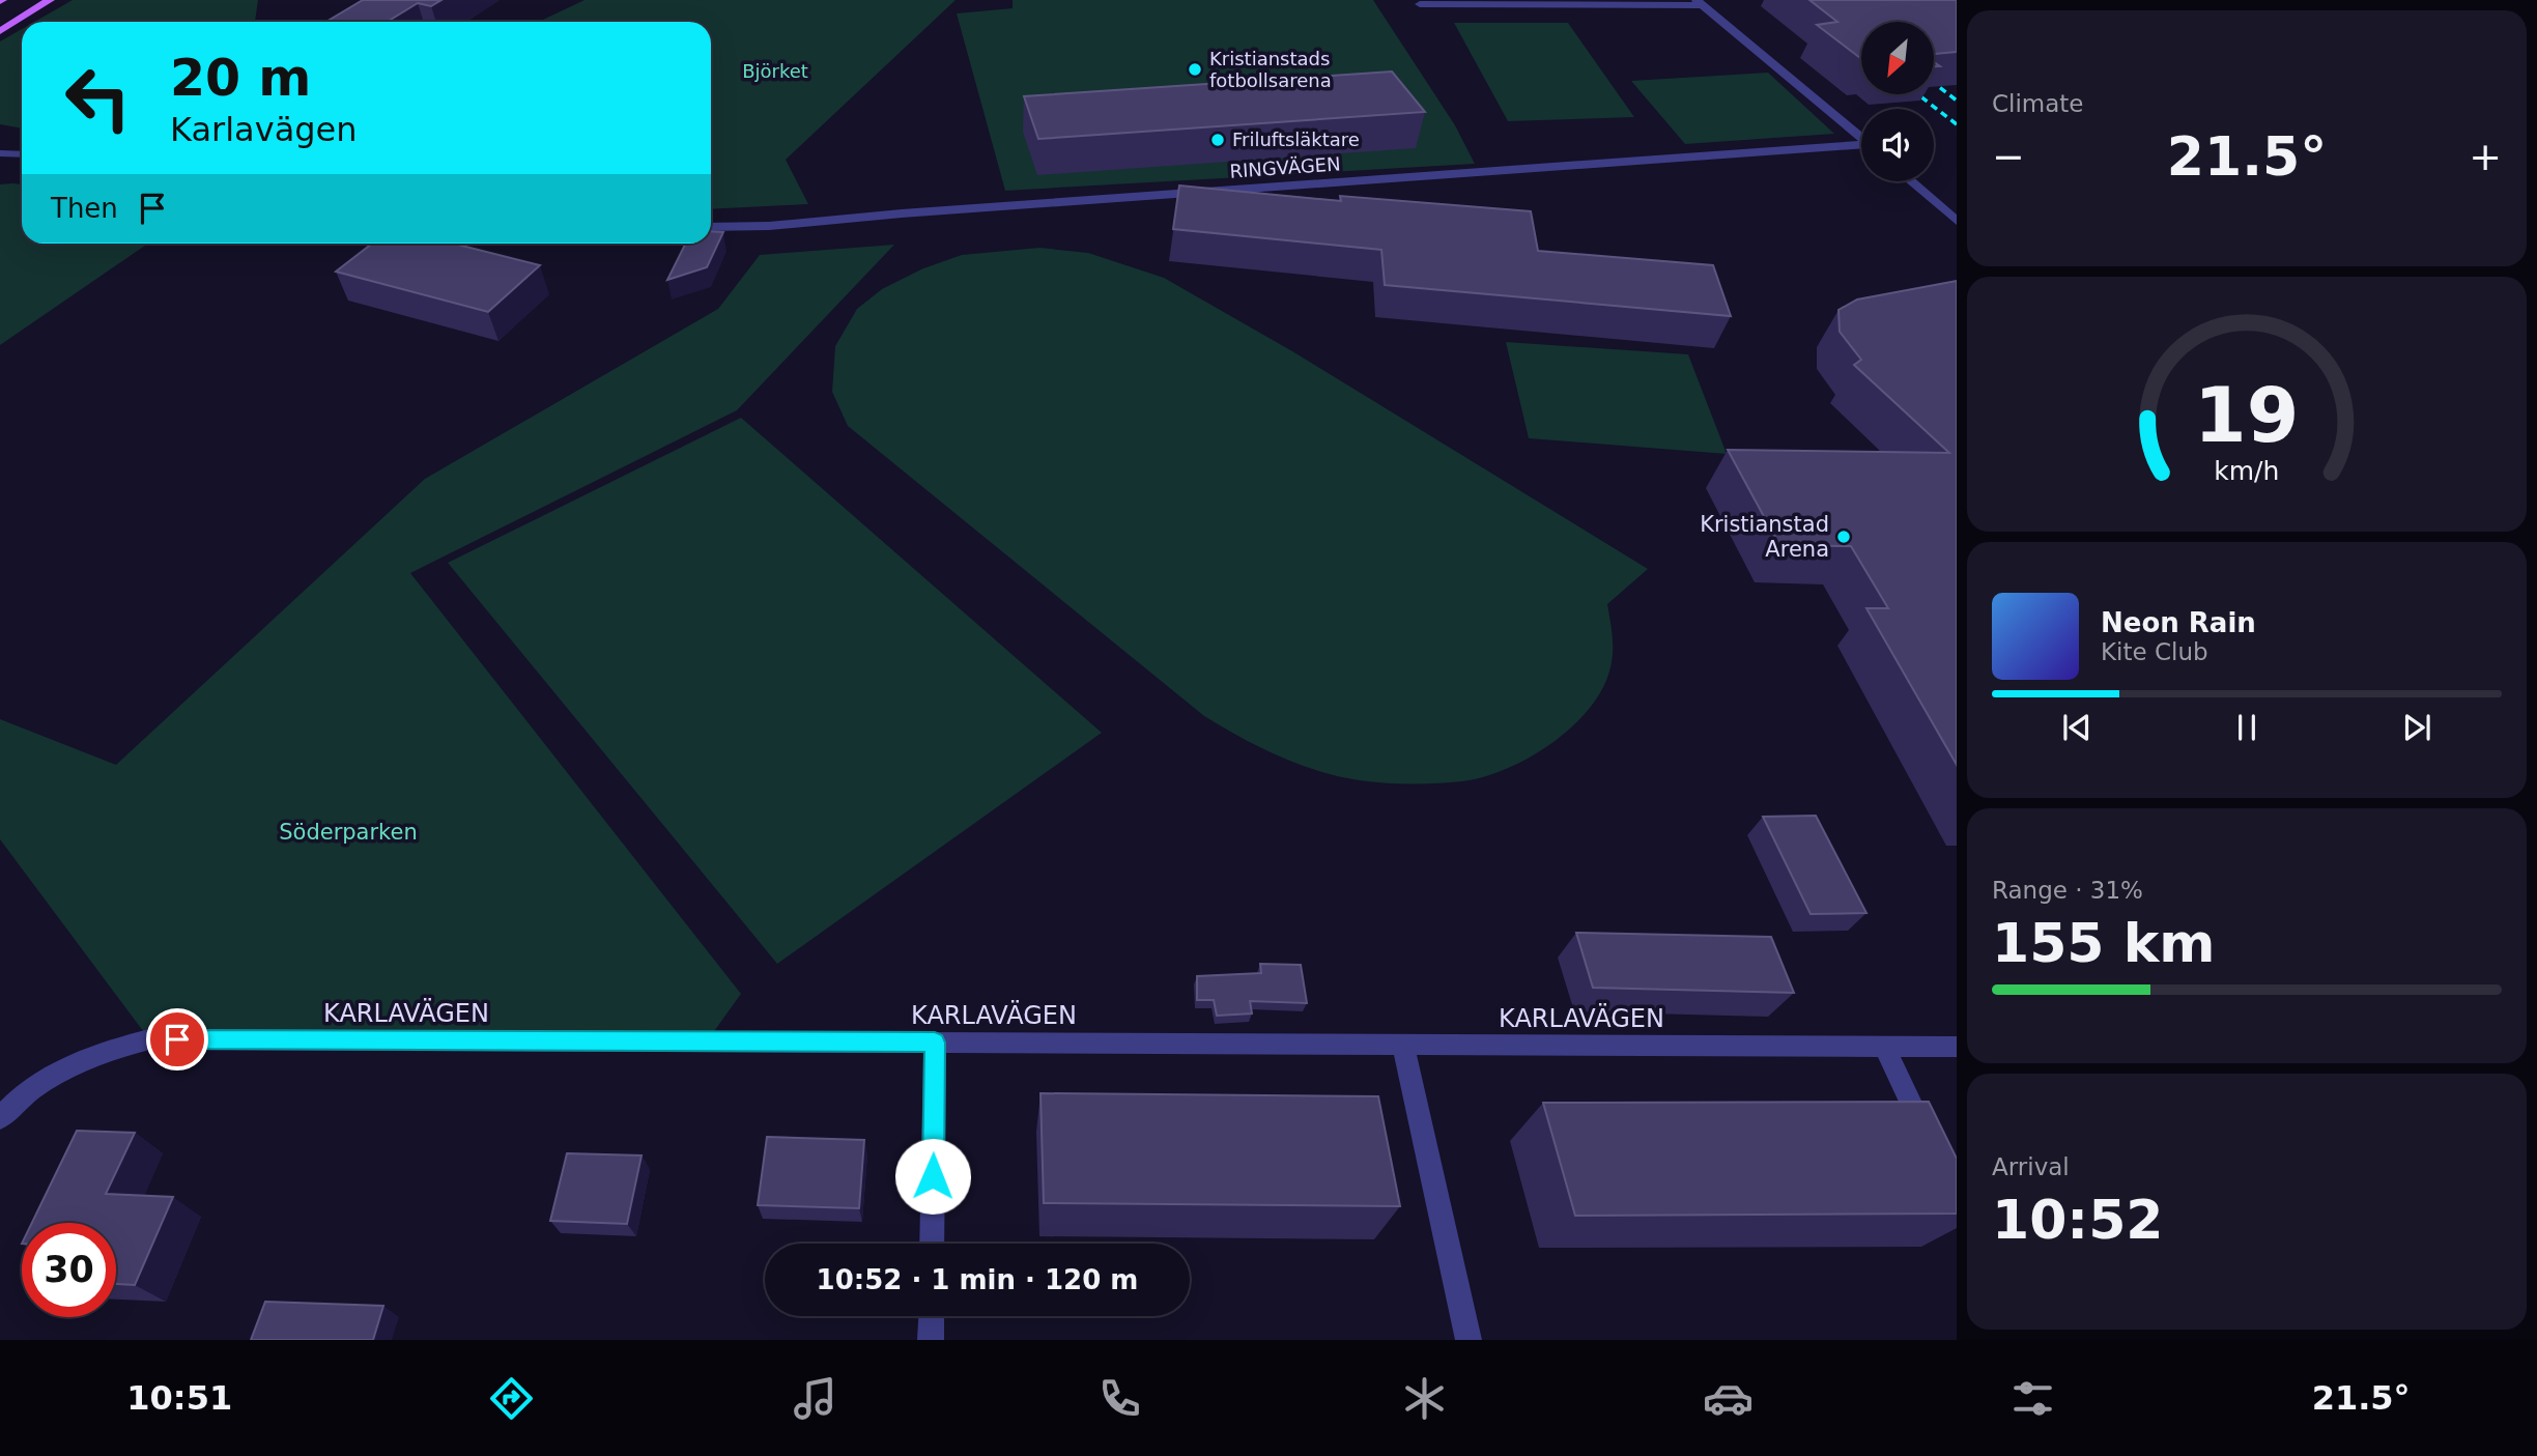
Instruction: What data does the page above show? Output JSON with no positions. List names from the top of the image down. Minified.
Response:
{"streets":{"street":["RINGVÄGEN","KARLAVÄGEN"]},"parks":["Björket","Söderparken"],"places":["Kristianstads fotbollsarena","Friluftsläktare","Kristianstad Arena"],"north":"bottom left","page":{"tile":["Climate",["Range · 31%","155 km"],["Arrival","10:52"]],"turn":["20 m","Karlavägen"],"heat":["−","21.5°","+"],"then":"Then","song":["Neon Rain","Kite Club"],"limit":"30","trip":"10:52 · 1 min · 120 m","tabs":["10:51","21.5°"],"gauge":["19","km/h"]}}
